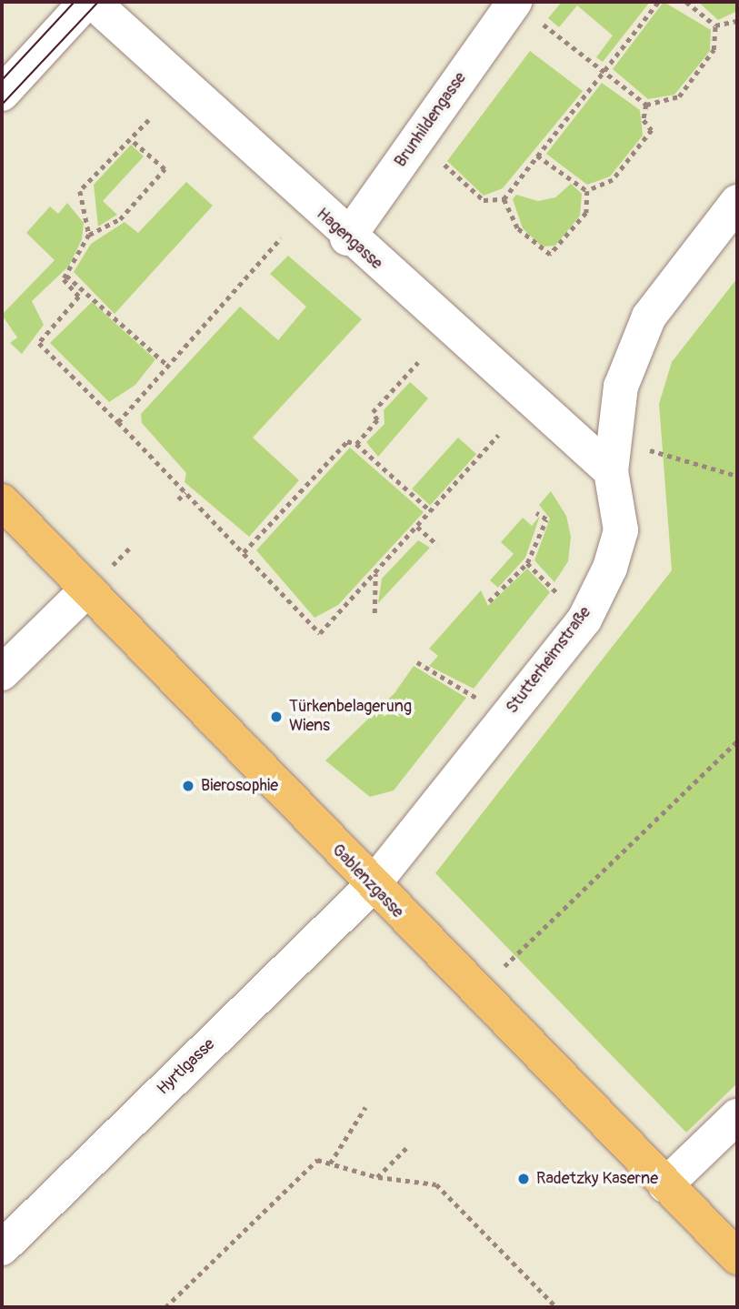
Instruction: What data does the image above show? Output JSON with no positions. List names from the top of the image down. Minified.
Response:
{"streets":{"main road":["Gablenzgasse"],"street":["Brunhildengasse","Hagengasse","Stutterheimstraße","Hyrtlgasse"]},"crossings":[["Brunhildengasse","Hagengasse"],["Hagengasse","Stutterheimstraße"],["Stutterheimstraße","Gablenzgasse"],["Stutterheimstraße","Hyrtlgasse"],["Gablenzgasse","Hyrtlgasse"]],"places":["Türkenbelagerung Wiens","Bierosophie","Radetzky Kaserne"]}
